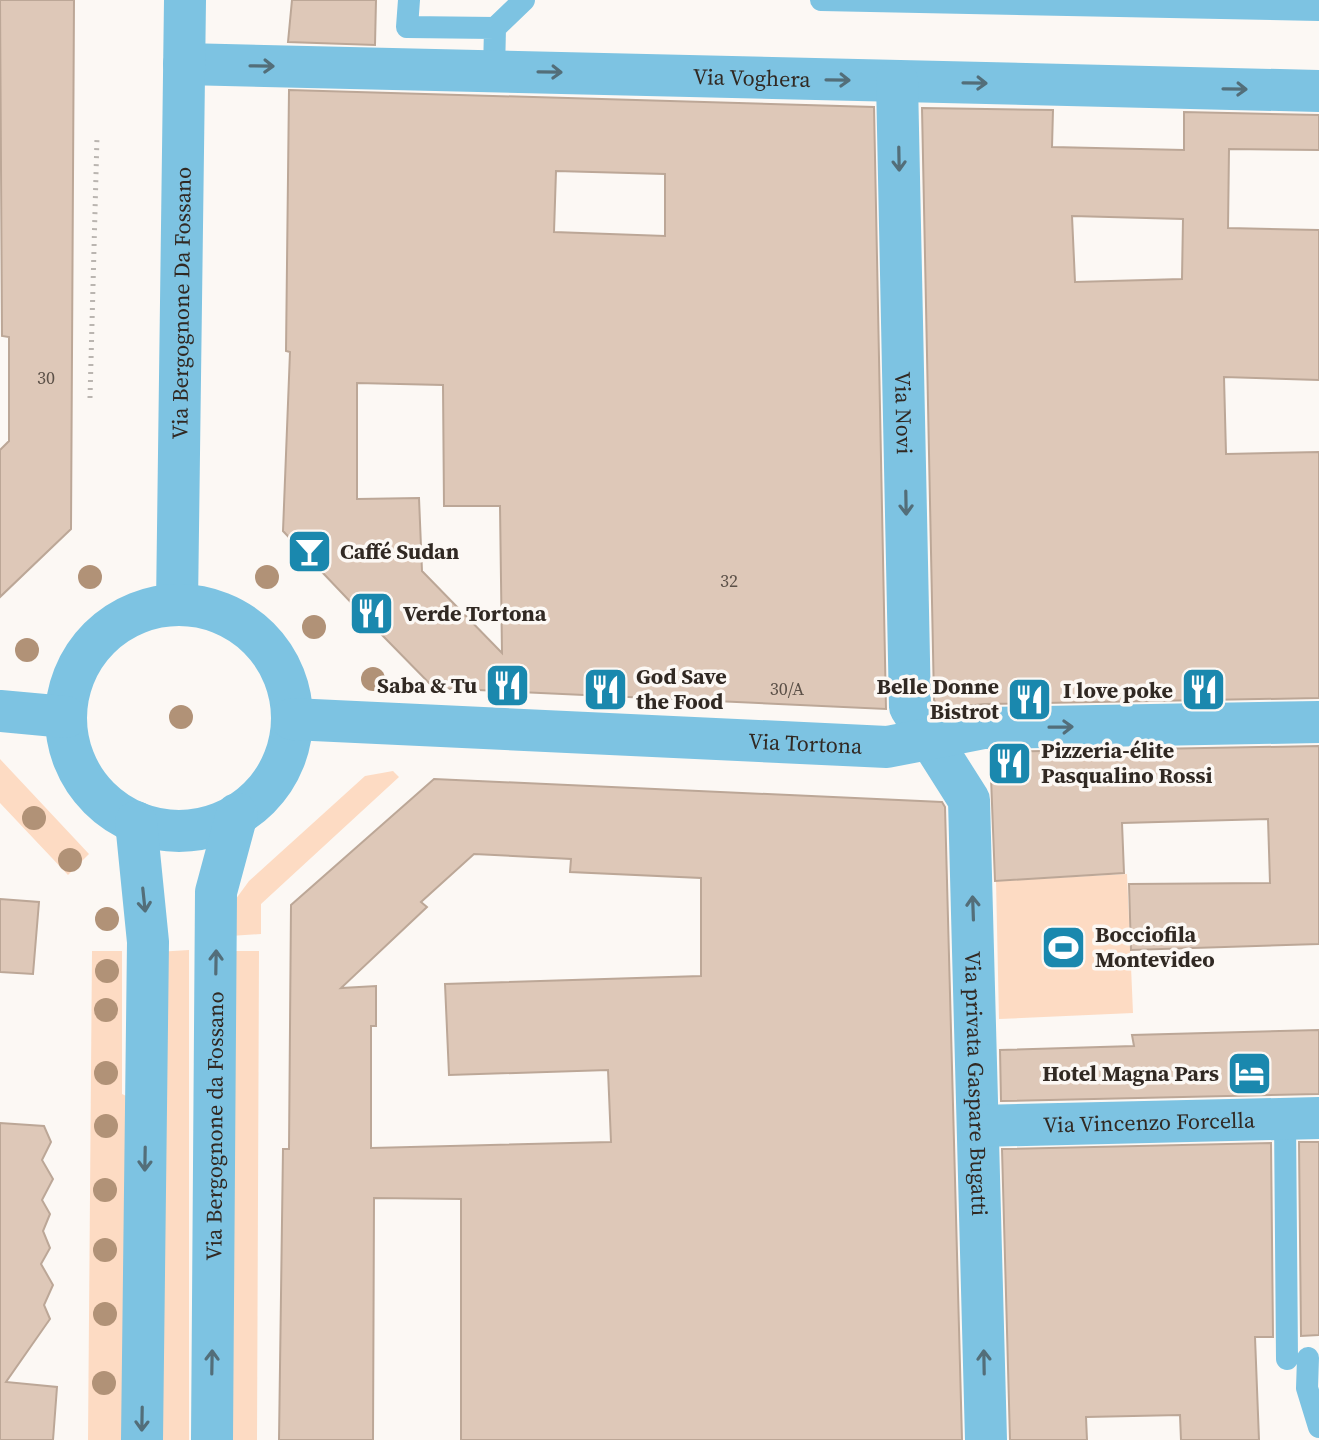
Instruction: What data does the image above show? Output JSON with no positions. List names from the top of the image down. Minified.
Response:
{"streets":{"street":["Via Voghera","Via Bergognone Da Fossano","Via Novi","Via Tortona","Via privata Gaspare Bugatti","Via Vincenzo Forcella","Via Bergognone da Fossano"]},"crossings":[["Via Voghera","Via Bergognone Da Fossano"],["Via Voghera","Via Novi"],["Via Bergognone Da Fossano","Via Tortona"],["Via Bergognone Da Fossano","Via Bergognone da Fossano"],["Via Novi","Via Tortona"],["Via Novi","Via privata Gaspare Bugatti"],["Via Tortona","Via privata Gaspare Bugatti"],["Via Tortona","Via Bergognone da Fossano"],["Via privata Gaspare Bugatti","Via Vincenzo Forcella"]],"one_way":["Via Voghera","Via Novi","Via Tortona","Via privata Gaspare Bugatti"],"places":{"bar":["Caffé Sudan"],"restaurant":["Verde Tortona","Saba & Tu","God Save the Food","I love poke","Belle Donne Bistrot","Pizzeria-élite Pasqualino Rossi"],"sports":["Bocciofila Montevideo"],"hotel":["Hotel Magna Pars"]},"house_numbers":["30","32","30/A"]}
